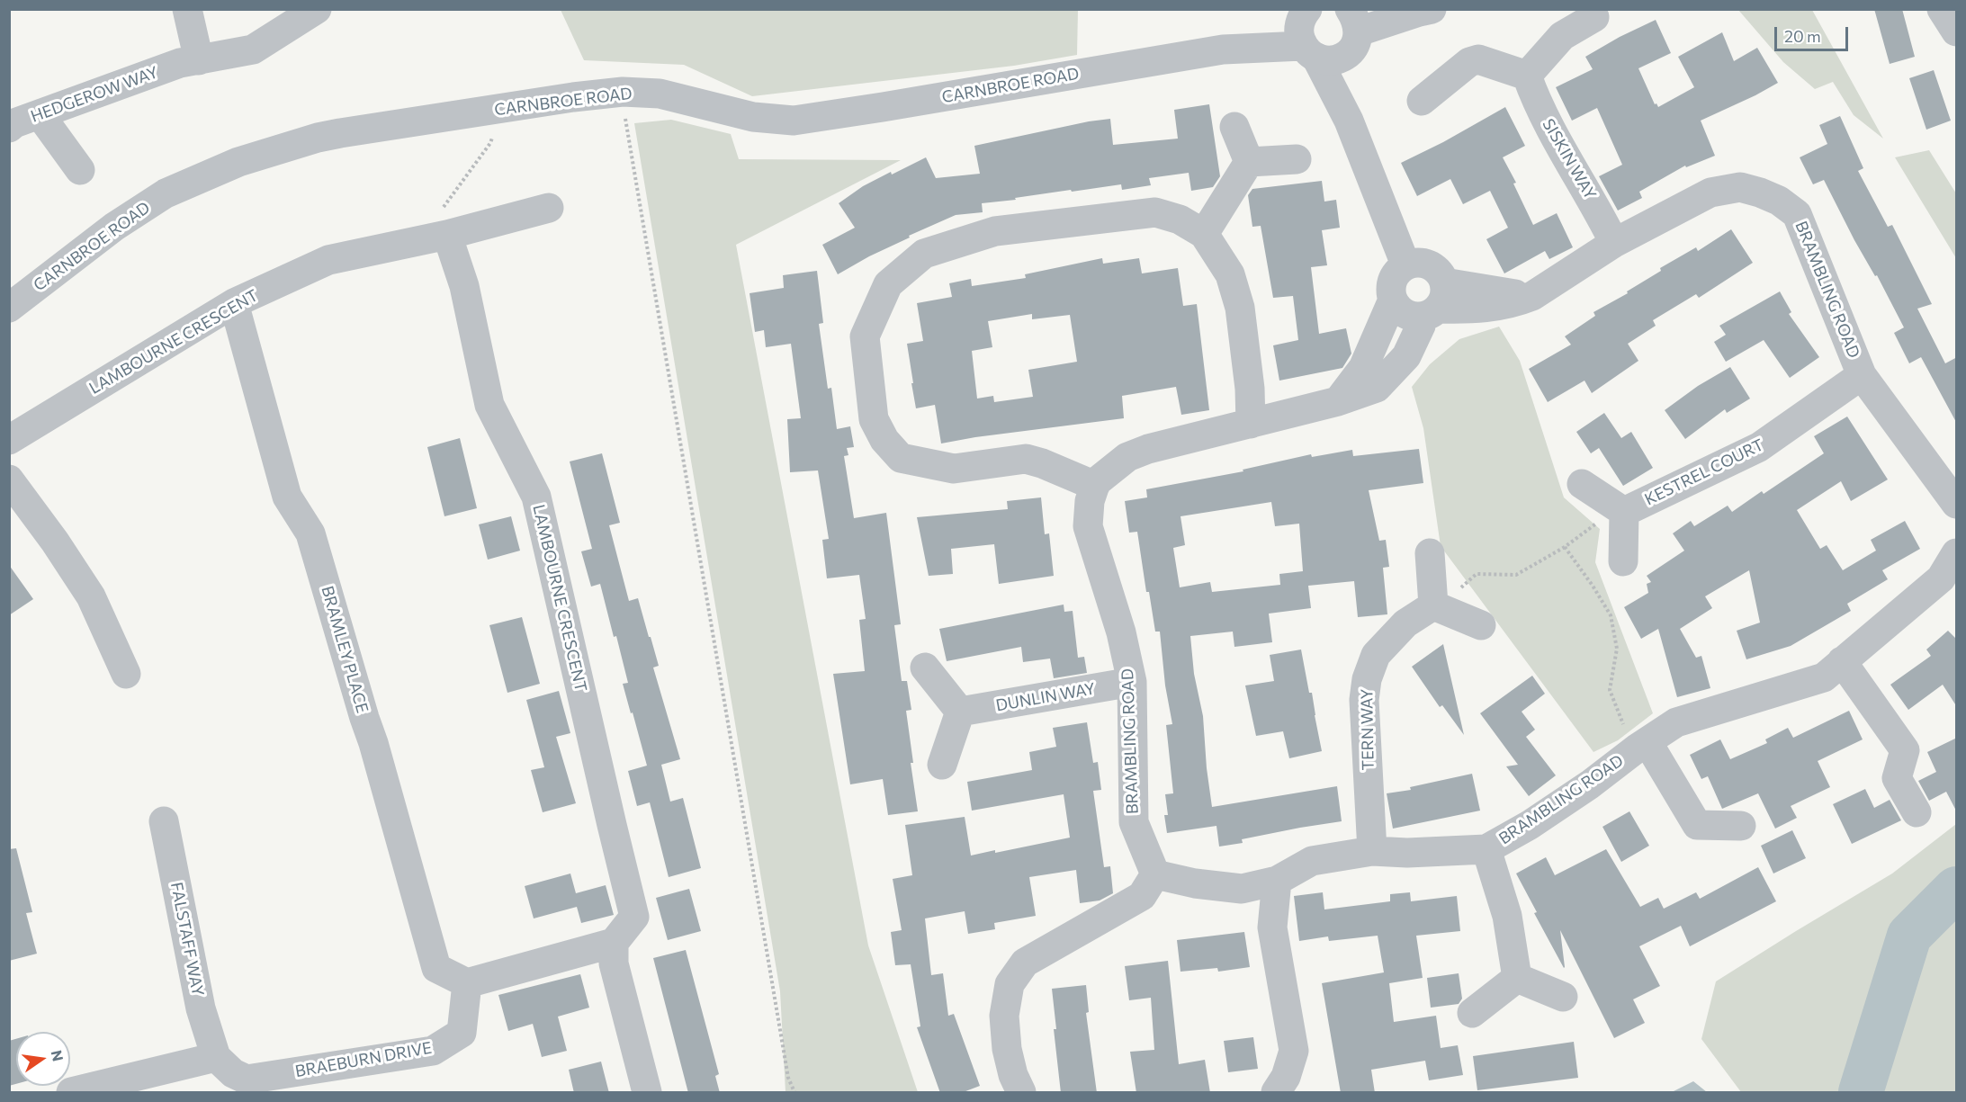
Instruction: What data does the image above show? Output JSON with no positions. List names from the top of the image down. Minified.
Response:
{"streets":{"street":["CARNBROE ROAD","HEDGEROW WAY","SISKIN WAY","BRAMBLING ROAD","LAMBOURNE CRESCENT","KESTREL COURT","BRAMLEY PLACE","DUNLIN WAY","TERN WAY","FALSTAFF WAY","BRAEBURN DRIVE"]},"crossings":[["SISKIN WAY","BRAMBLING ROAD"],["BRAMBLING ROAD","KESTREL COURT"],["BRAMBLING ROAD","DUNLIN WAY"],["BRAMBLING ROAD","TERN WAY"],["LAMBOURNE CRESCENT","BRAMLEY PLACE"],["BRAMLEY PLACE","BRAEBURN DRIVE"],["FALSTAFF WAY","BRAEBURN DRIVE"]],"scale_bar":"20 m","north":"right"}
